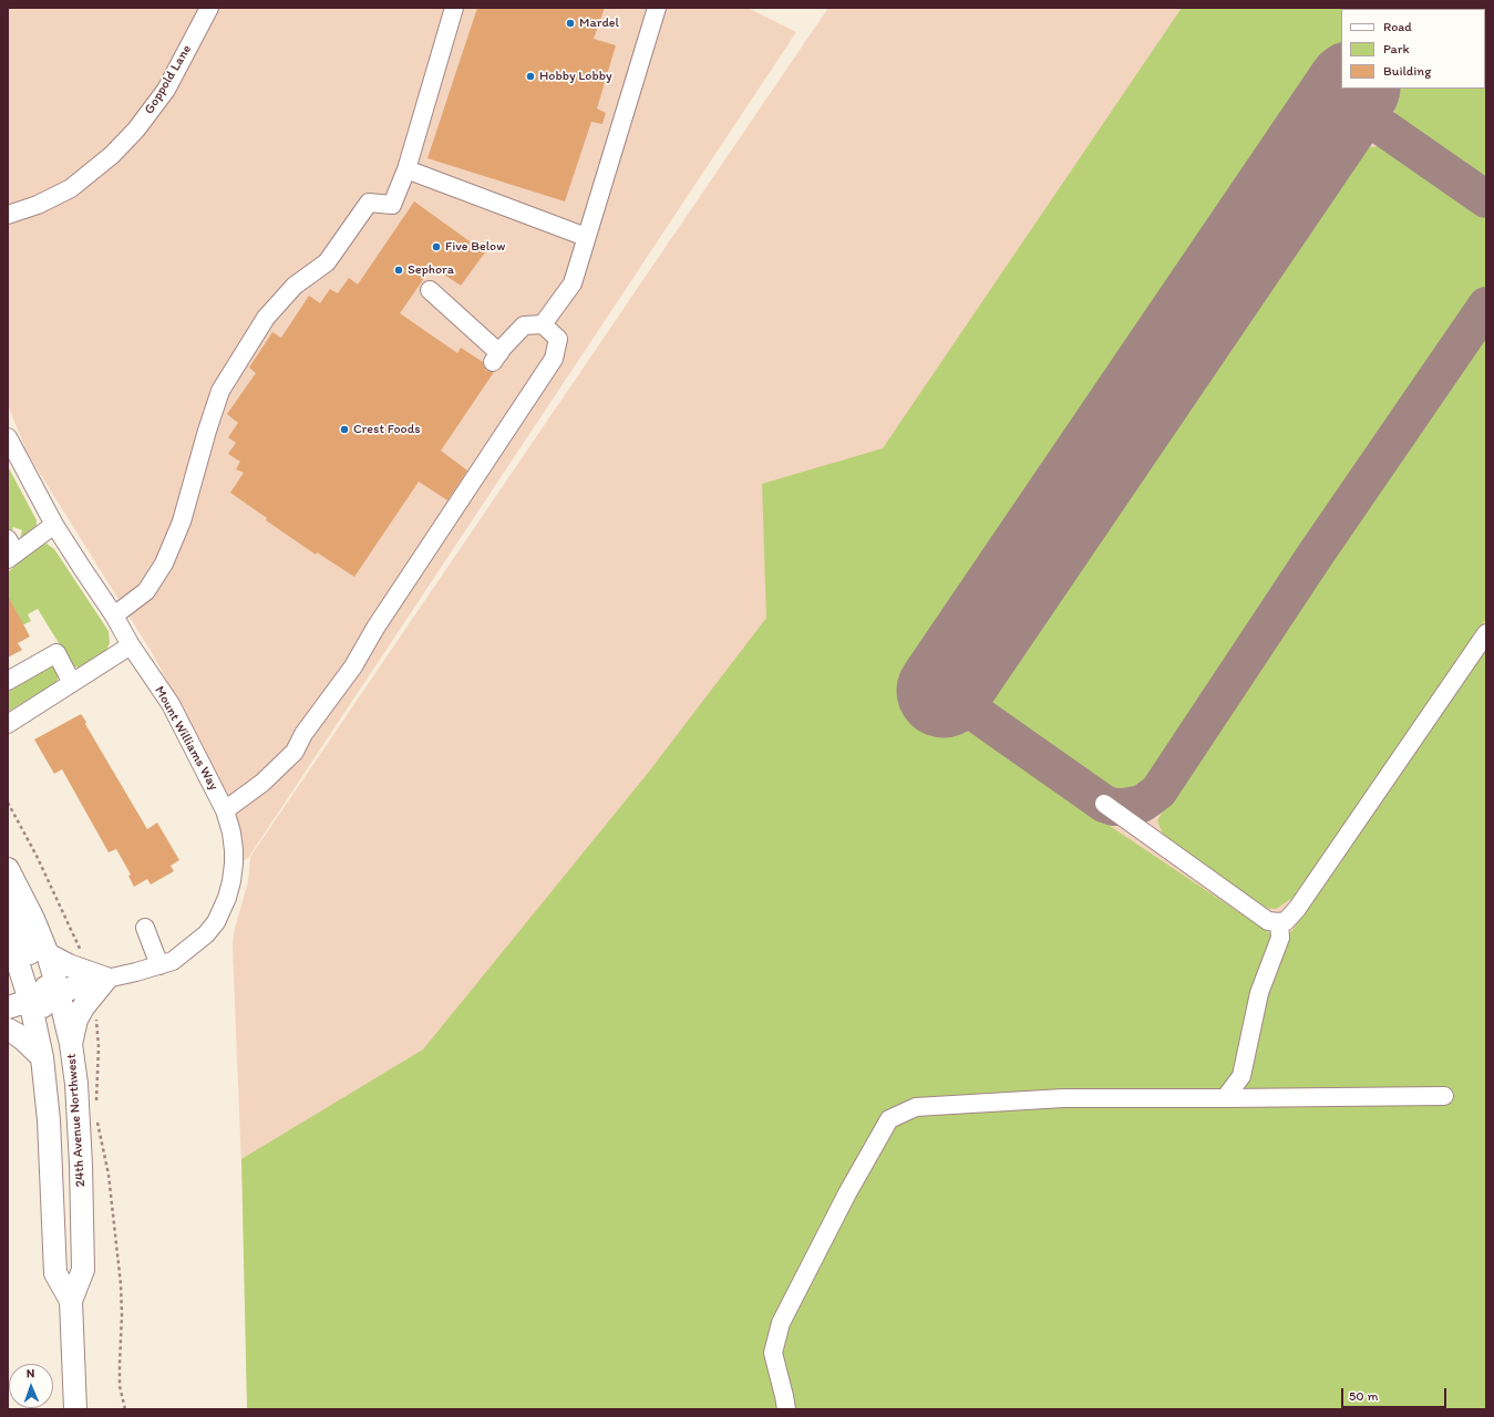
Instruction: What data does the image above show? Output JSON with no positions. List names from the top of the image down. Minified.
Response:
{"streets":{"main road":["24th Avenue Northwest"],"street":["Goppold Lane","Mount Williams Way"]},"places":["Mardel","Hobby Lobby","Five Below","Sephora","Crest Foods"],"legend":["Road","Park","Building"],"scale_bar":"50 m","north":"top"}
